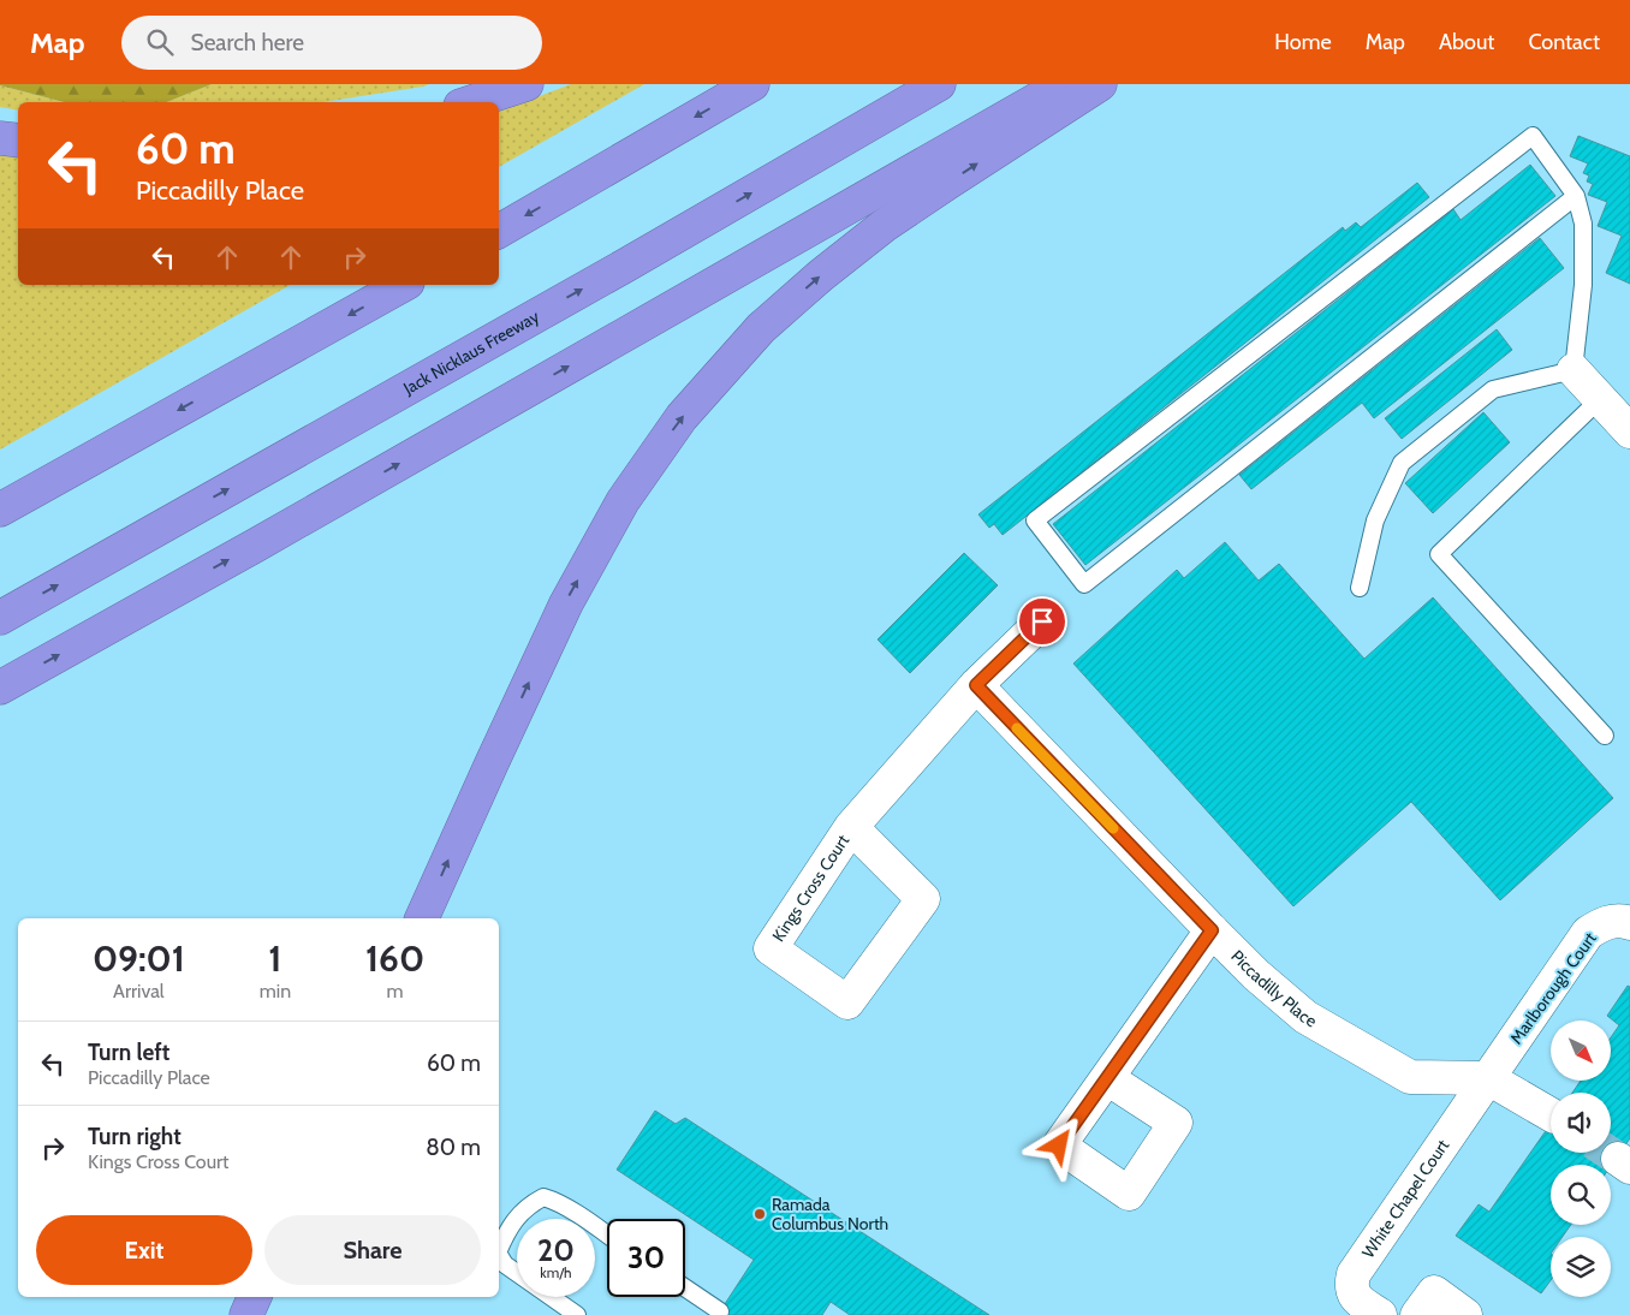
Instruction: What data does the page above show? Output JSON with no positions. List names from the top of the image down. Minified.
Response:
{"streets":{"highway":["Jack Nicklaus Freeway"],"street":["Kings Cross Court","Piccadilly Place","Marlborough Court","White Chapel Court"]},"crossings":[["Kings Cross Court","Piccadilly Place"],["Piccadilly Place","Marlborough Court"],["Piccadilly Place","White Chapel Court"],["Marlborough Court","White Chapel Court"]],"places":["Ramada Columbus North"],"north":"bottom right","page":{"header":"Map","search":"Search here","nav":["Home","Map","About","Contact"],"turn":["60 m","Piccadilly Place"],"eta":["09:01","Arrival","1","min","160","m"],"list":[{"name":"Turn left","note":"Piccadilly Place","value":"60 m"},{"name":"Turn right","note":"Kings Cross Court","value":"80 m"}],"buttons":["Exit","Share"],"speed":"20 km/h","limit":"30"}}
